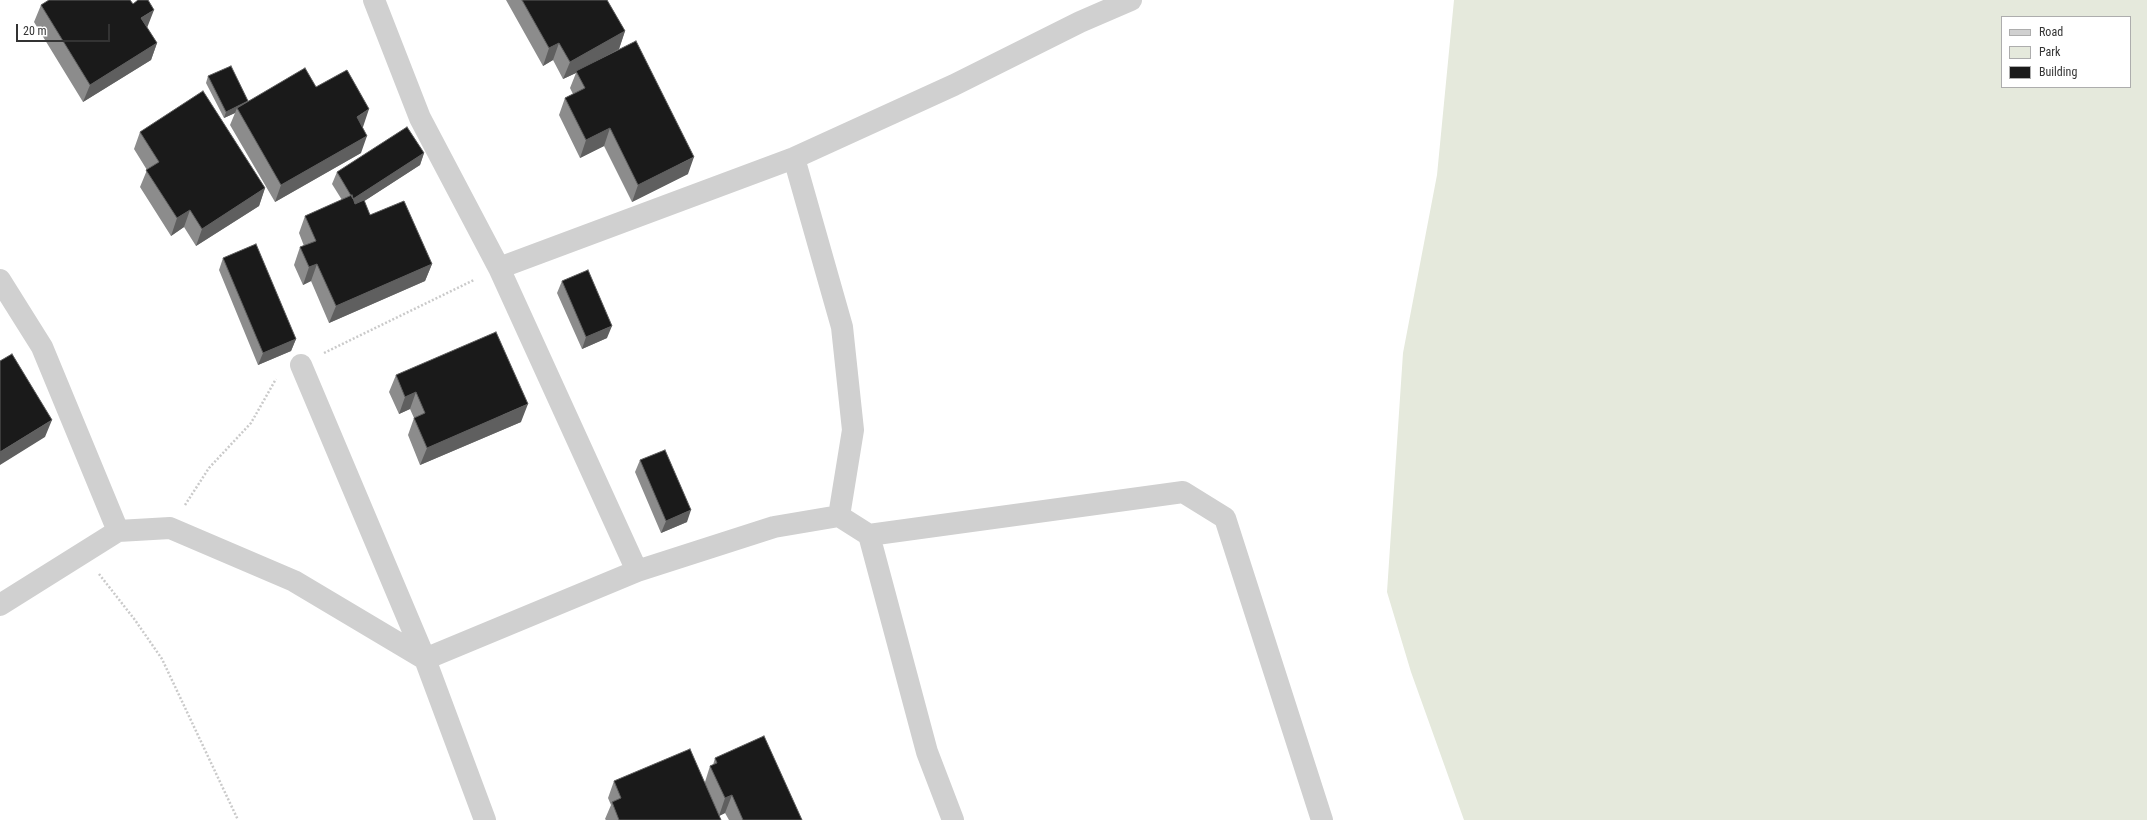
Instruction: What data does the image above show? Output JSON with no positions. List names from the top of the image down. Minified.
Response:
{"legend":["Road","Park","Building"],"scale_bar":"20 m"}
